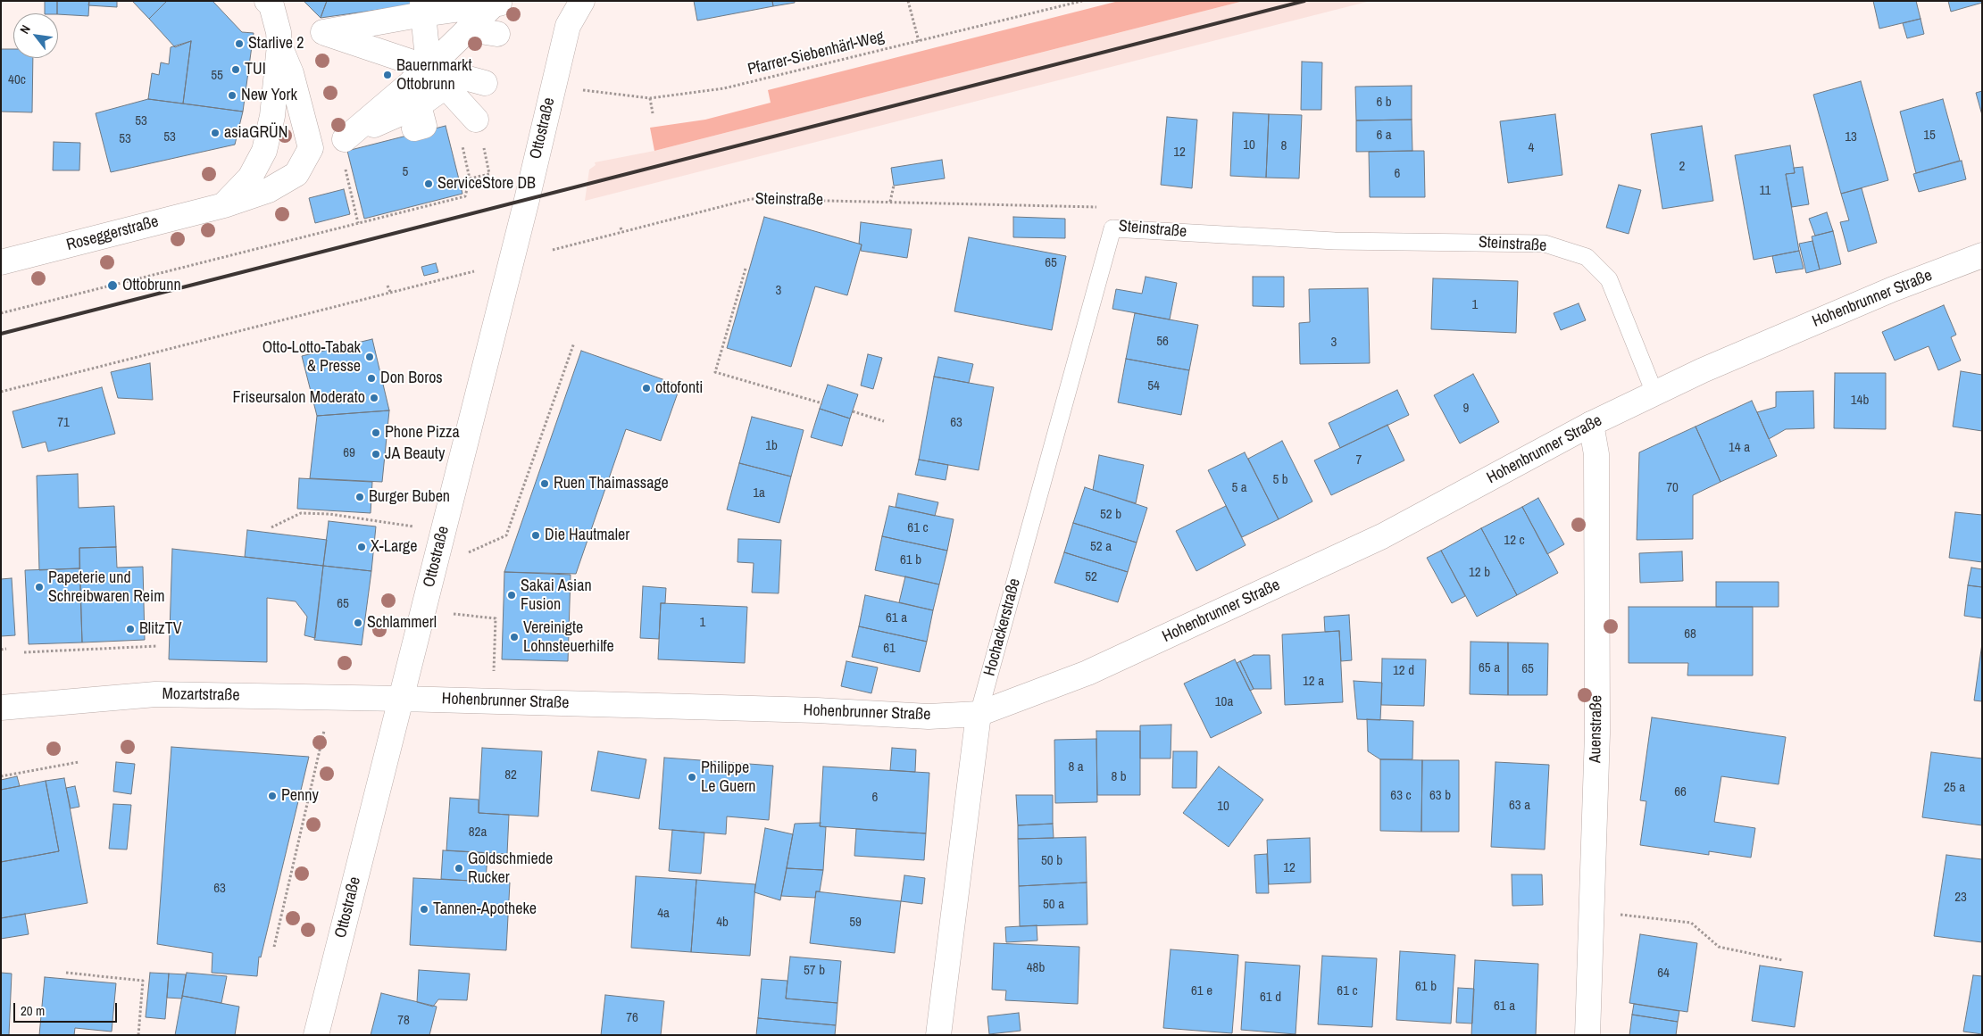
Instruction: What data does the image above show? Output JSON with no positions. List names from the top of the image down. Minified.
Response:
{"streets":{"street":["Ottostraße","Roseggerstraße","Hohenbrunner Straße","Hochackerstraße","Mozartstraße","Auenstraße"],"lane":["Steinstraße"],"path":["Pfarrer-Siebenhärl-Weg"]},"crossings":[["Pfarrer-Siebenhärl-Weg","Ottostraße"],["Ottostraße","Hohenbrunner Straße"],["Ottostraße","Mozartstraße"],["Steinstraße","Hohenbrunner Straße"],["Steinstraße","Hochackerstraße"],["Hohenbrunner Straße","Hochackerstraße"],["Hohenbrunner Straße","Mozartstraße"],["Hohenbrunner Straße","Auenstraße"]],"places":["Starlive 2","TUI","Bauernmarkt Ottobrunn","New York","asiaGRÜN","ServiceStore DB","Ottobrunn","Otto-Lotto-Tabak & Presse","Don Boros","ottofonti","Friseursalon Moderato","Phone Pizza","JA Beauty","Ruen Thaimassage","Burger Buben","Die Hautmaler","X-Large","Papeterie und Schreibwaren Reim","Sakai Asian Fusion","Schlammerl","BlitzTV","Vereinigte Lohnsteuerhilfe","Philippe Le Guern","Penny","Goldschmiede Rucker","Tannen-Apotheke"],"house_numbers":["55","40c","6 b","53","6 a","15","53","13","53","10","8","4","12","2","5","6","11","65","3","1","56","3","54","14b","9","71","63","1b","14 a","69","7","5 b","5 a","70","1a","52 b","61 c","12 c","52 a","61 b","12 b","52","65","61 a","1","68","61","65 a","65","12 d","12 a","10a","8 a","82","8 b","25 a","66","63 c","63 b","6","63 a","10","82a","50 b","12","63","23","50 a","4a","4b","59","48b","57 b","64","61 b","61 e","61 c","61 d","61 a","76","78"],"scale_bar":"20 m","north":"top left"}
